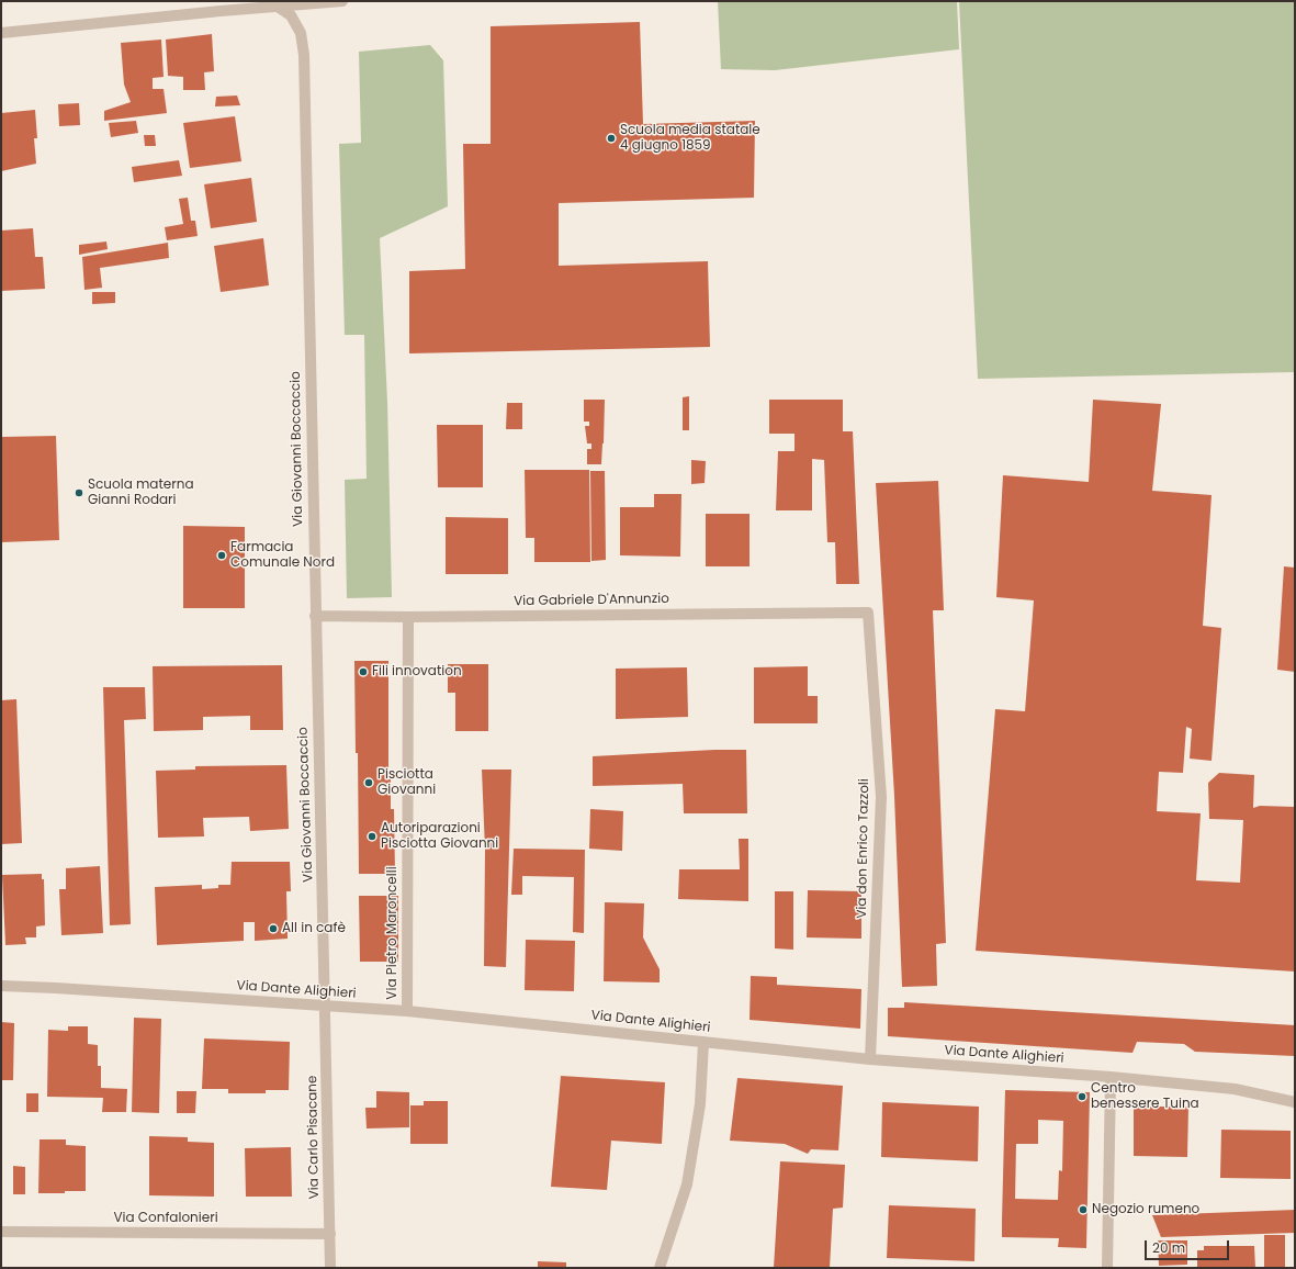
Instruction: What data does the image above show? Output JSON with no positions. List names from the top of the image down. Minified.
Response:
{"streets":{"street":["Via Giovanni Boccaccio","Via Gabriele D'Annunzio","Via don Enrico Tazzoli","Via Pietro Maroncelli","Via Dante Alighieri","Via Carlo Pisacane","Via Confalonieri"]},"crossings":[["Via Giovanni Boccaccio","Via Gabriele D'Annunzio"],["Via Giovanni Boccaccio","Via Dante Alighieri"],["Via Giovanni Boccaccio","Via Carlo Pisacane"],["Via Gabriele D'Annunzio","Via don Enrico Tazzoli"],["Via Gabriele D'Annunzio","Via Pietro Maroncelli"],["Via don Enrico Tazzoli","Via Dante Alighieri"],["Via Pietro Maroncelli","Via Dante Alighieri"],["Via Dante Alighieri","Via Carlo Pisacane"],["Via Carlo Pisacane","Via Confalonieri"]],"places":["Scuola media statale 4 giugno 1859","Scuola materna Gianni Rodari","Farmacia Comunale Nord","Fili innovation","Pisciotta Giovanni","Autoriparazioni Pisciotta Giovanni","All in cafè","Centro benessere Tuina","Negozio rumeno"],"scale_bar":"20 m"}
